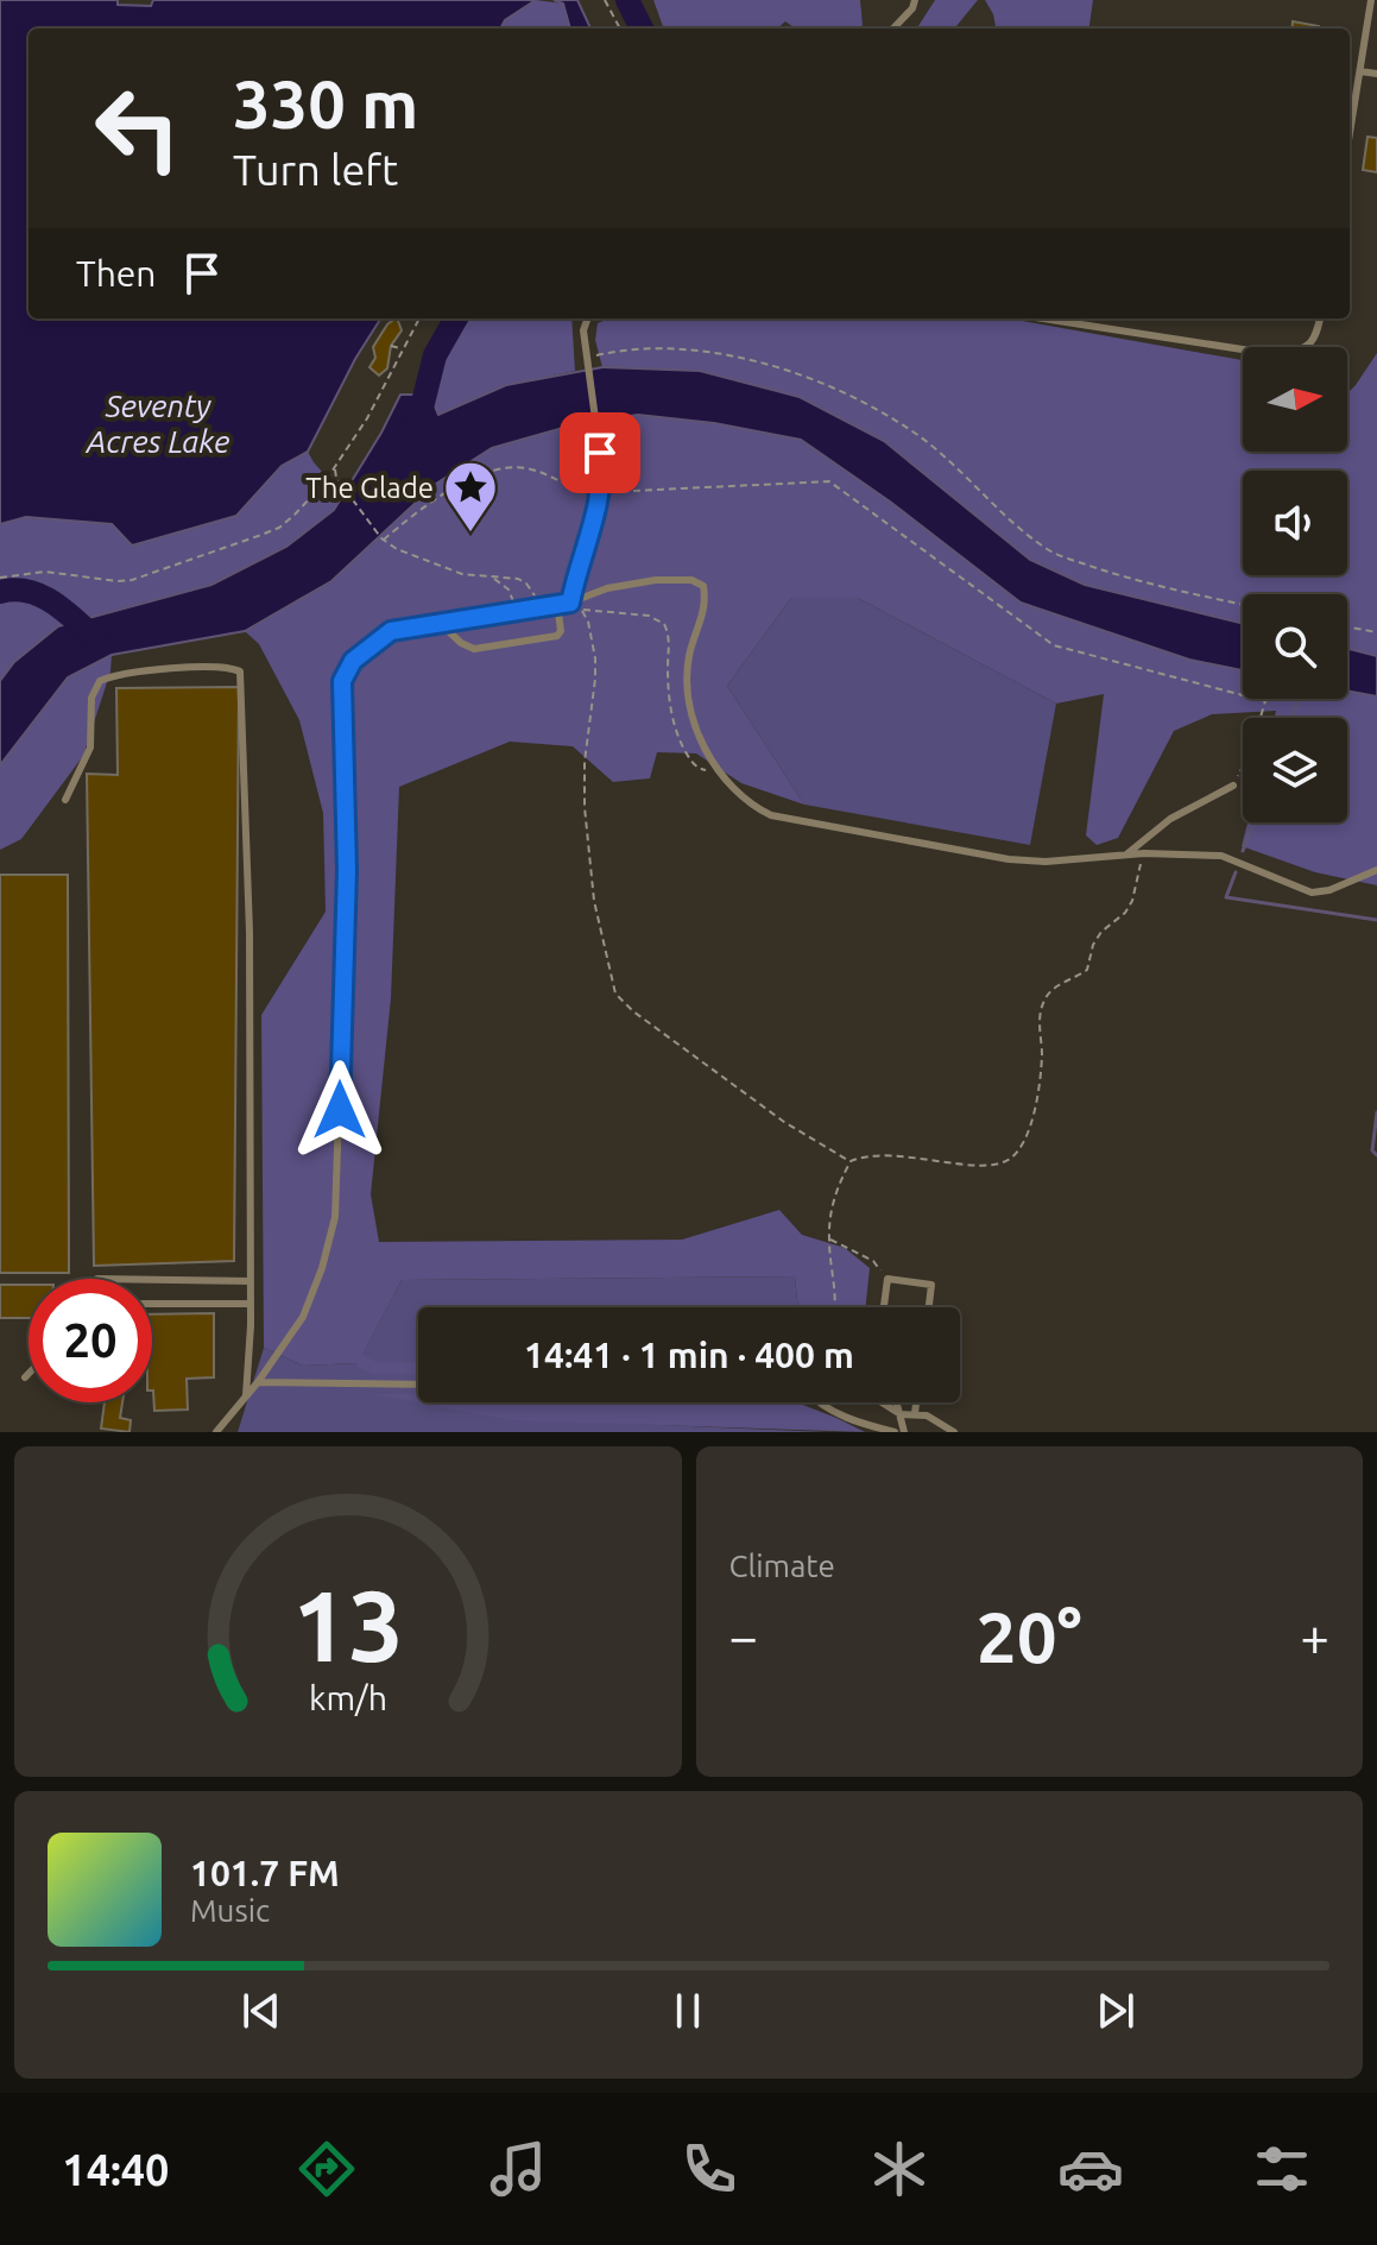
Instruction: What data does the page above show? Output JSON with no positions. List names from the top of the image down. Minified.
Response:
{"water":["Seventy Acres Lake"],"places":{"place":["The Glade"]},"north":"right","page":{"turn":["330 m","Turn left"],"then":"Then","limit":"20","trip":"14:41 · 1 min · 400 m","tile":"Climate","heat":["−","20°","+"],"song":["101.7 FM","Music"],"tabs":"14:40","gauge":["13","km/h"]}}
